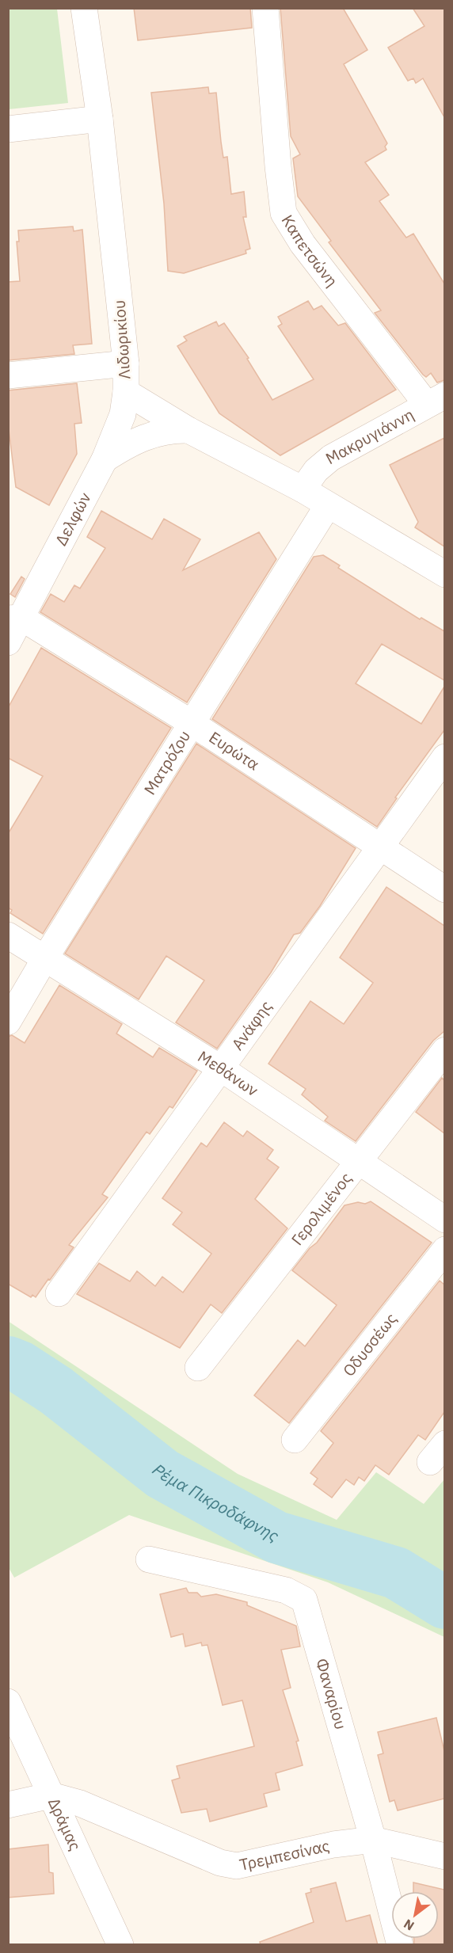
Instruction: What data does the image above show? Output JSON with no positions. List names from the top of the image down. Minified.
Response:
{"streets":{"street":["Καπετσώνη","Λιδωρικίου","Μακρυγιάννη","Δελφών","Ευρώτα","Ματρόζου","Ανάφης","Μεθάνων","Γερολιμένος","Οδυσσέως","Φαναρίου","Δράμας","Τρεμπεσίνας"]},"crossings":[["Καπετσώνη","Μακρυγιάννη"],["Λιδωρικίου","Μακρυγιάννη"],["Λιδωρικίου","Δελφών"],["Λιδωρικίου","Ματρόζου"],["Δελφών","Ευρώτα"],["Ευρώτα","Ματρόζου"],["Ευρώτα","Ανάφης"],["Ματρόζου","Μεθάνων"],["Ανάφης","Μεθάνων"],["Μεθάνων","Γερολιμένος"],["Φαναρίου","Τρεμπεσίνας"],["Δράμας","Τρεμπεσίνας"]],"water":["Ρέμα Πικροδάφνης"],"north":"bottom left"}
